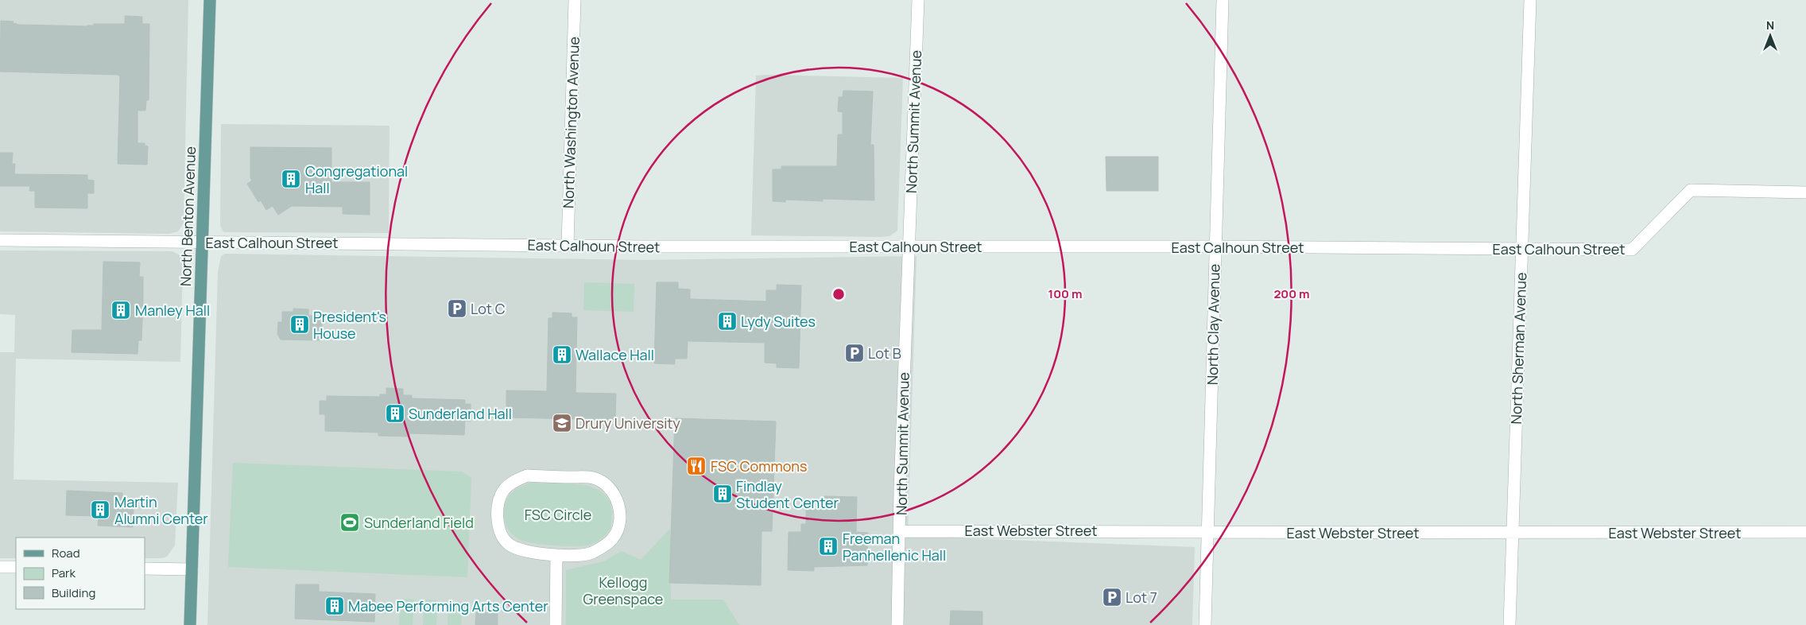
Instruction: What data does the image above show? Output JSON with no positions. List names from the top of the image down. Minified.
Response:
{"streets":{"main road":["North Benton Avenue"],"street":["North Summit Avenue","North Washington Avenue","East Calhoun Street","North Clay Avenue","North Sherman Avenue","East Webster Street"]},"crossings":[["North Summit Avenue","East Calhoun Street"],["North Summit Avenue","East Webster Street"],["North Washington Avenue","East Calhoun Street"],["North Benton Avenue","East Calhoun Street"],["East Calhoun Street","North Clay Avenue"],["East Calhoun Street","North Sherman Avenue"],["North Clay Avenue","East Webster Street"],["North Sherman Avenue","East Webster Street"]],"parks":["FSC Circle","Kellogg Greenspace"],"places":{"building":["Congregational Hall","Manley Hall","Lydy Suites","President's House","Wallace Hall","Sunderland Hall","Findlay Student Center","Martin Alumni Center","Freeman Panhellenic Hall","Mabee Performing Arts Center"],"parking":["Lot C","Lot B","Lot 7"],"school or university":["Drury University"],"restaurant":["FSC Commons"],"sports":["Sunderland Field"]},"legend":["Road","Park","Building"],"north":"top","rings":["100 m","200 m"]}
